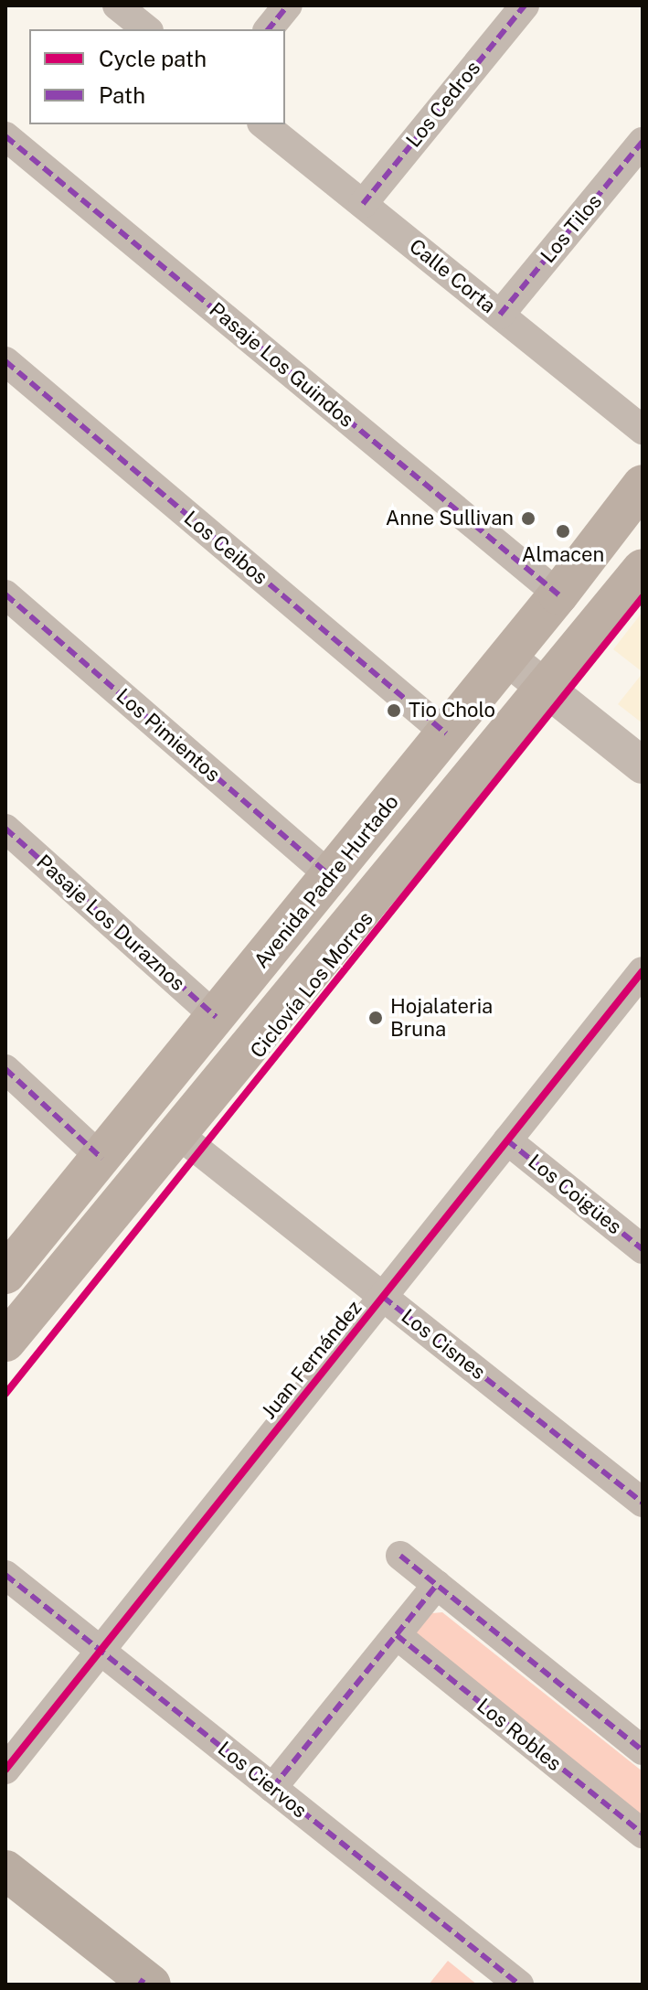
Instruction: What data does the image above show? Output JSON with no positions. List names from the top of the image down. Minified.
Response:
{"streets":{"main road":["Avenida Padre Hurtado"],"street":["Los Cedros","Los Tilos","Calle Corta","Pasaje Los Guindos","Los Ceibos","Los Pimientos","Pasaje Los Duraznos","Los Coigües","Los Cisnes","Juan Fernández","Los Robles","Los Ciervos"],"cycle path":["Ciclovía Los Morros"]},"crossings":[["Los Cedros","Calle Corta"],["Los Tilos","Calle Corta"],["Pasaje Los Guindos","Avenida Padre Hurtado"],["Los Ceibos","Avenida Padre Hurtado"],["Los Pimientos","Avenida Padre Hurtado"],["Avenida Padre Hurtado","Pasaje Los Duraznos"],["Los Coigües","Juan Fernández"],["Los Cisnes","Juan Fernández"],["Juan Fernández","Los Ciervos"]],"places":["Anne Sullivan","Almacen","Tio Cholo","Hojalateria Bruna"],"legend":["Cycle path","Path"]}
